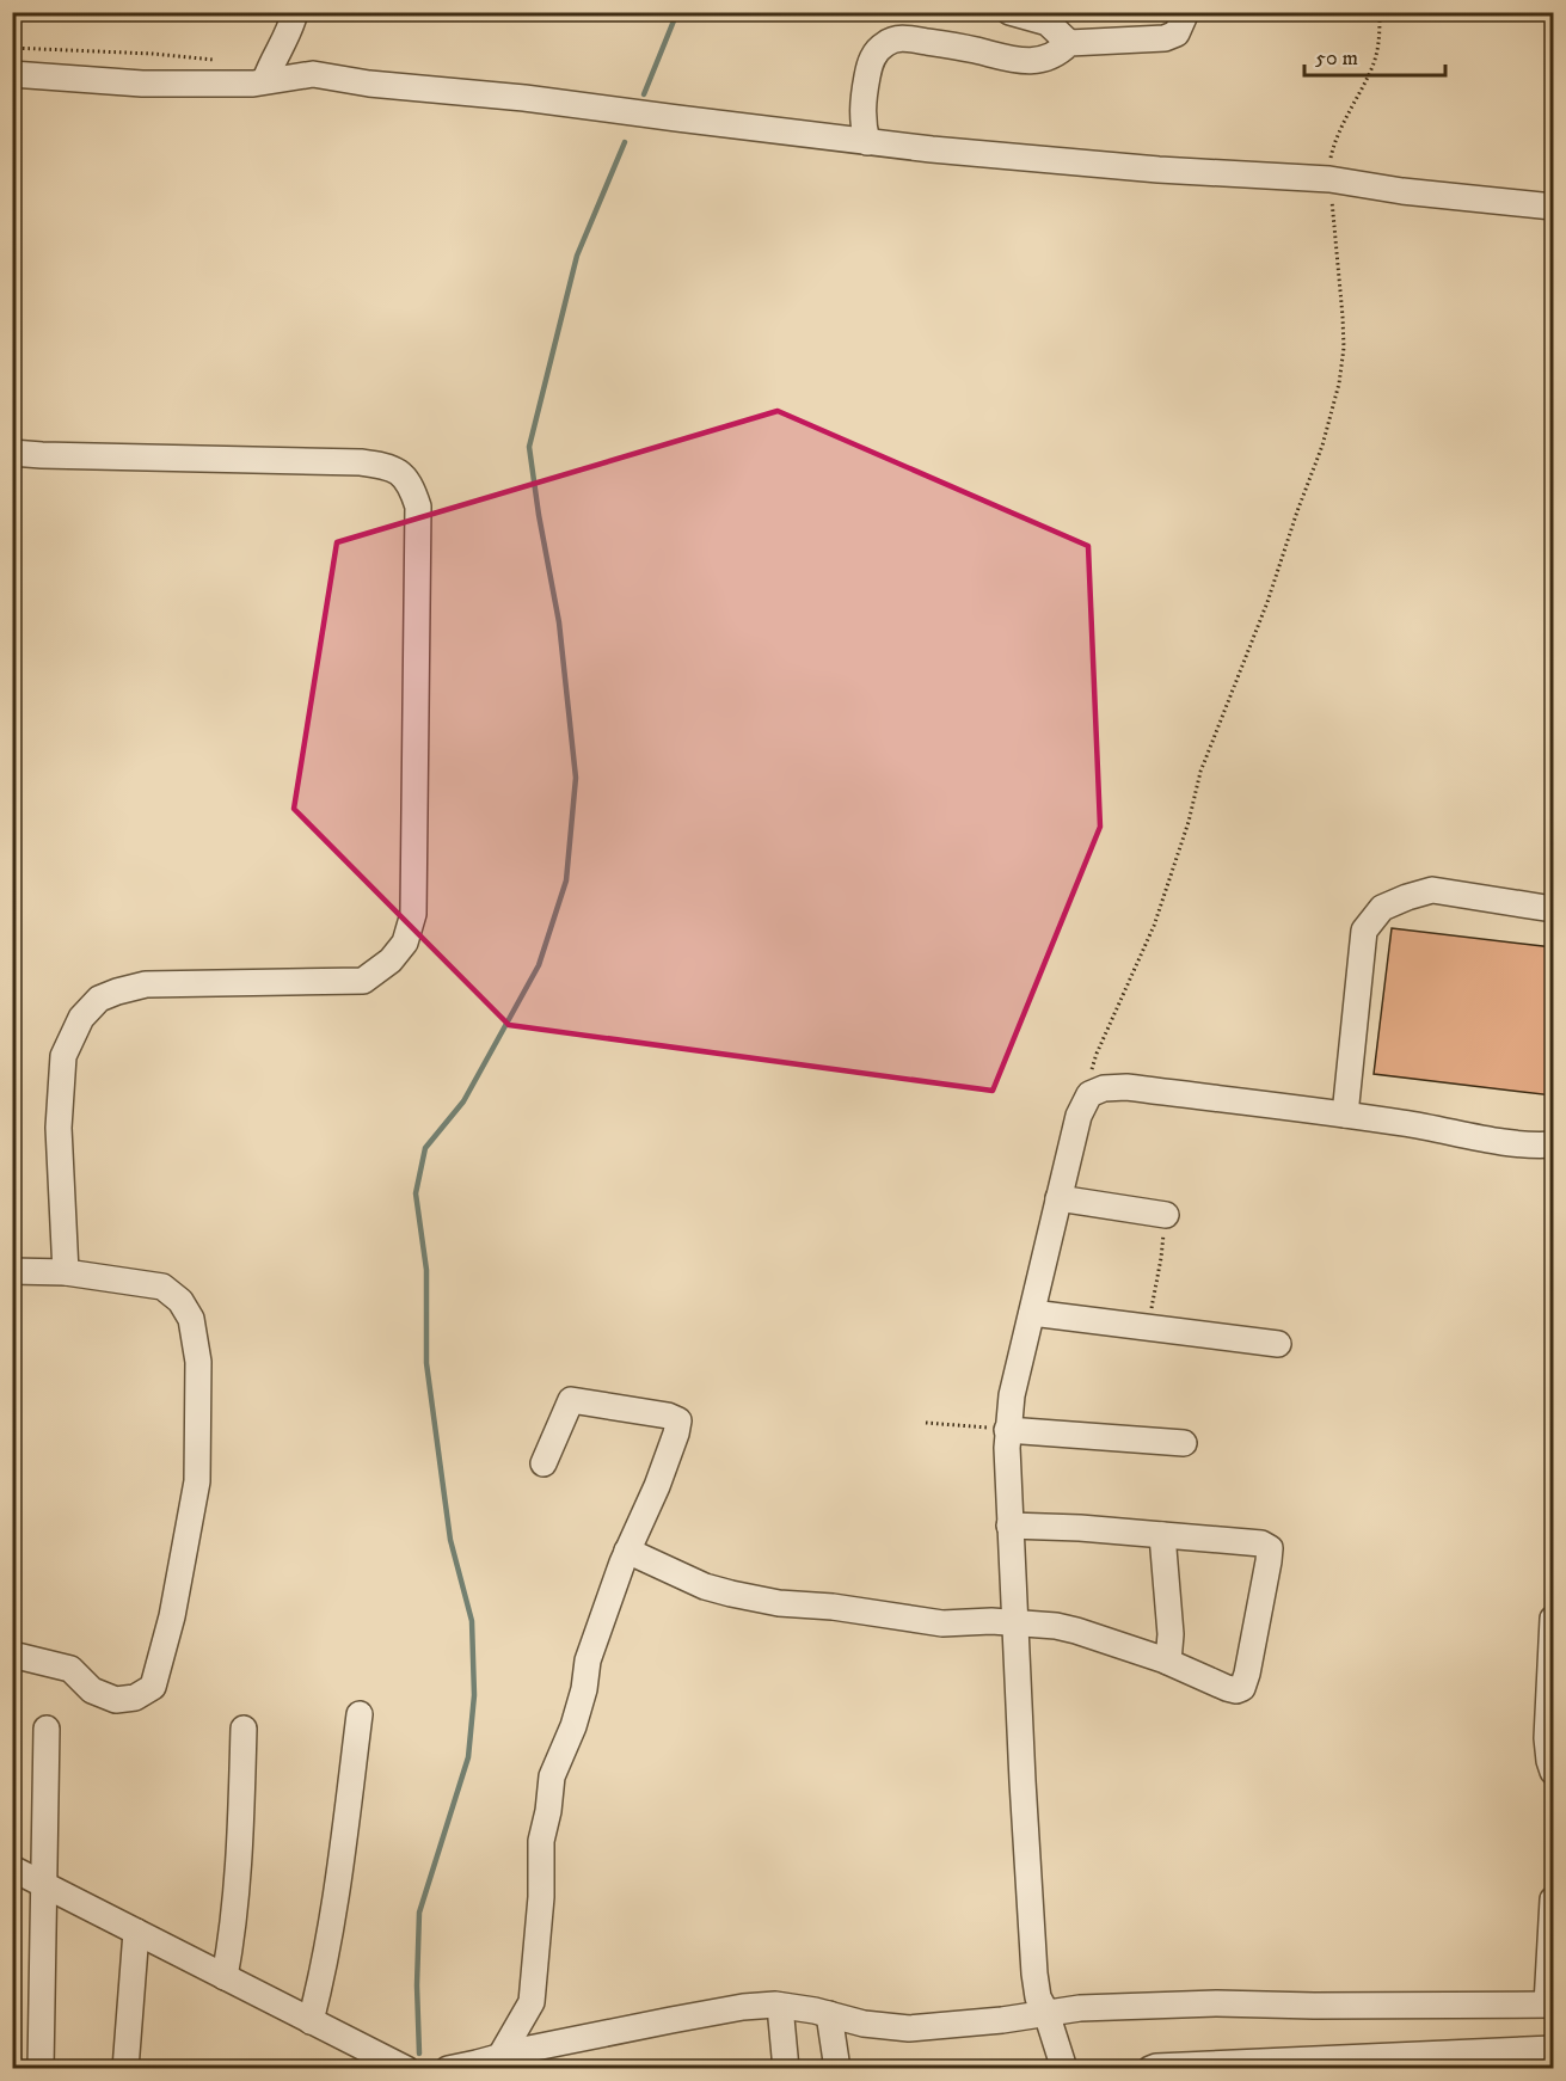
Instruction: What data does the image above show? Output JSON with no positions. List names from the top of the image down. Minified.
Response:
{"scale_bar":"50 m"}
